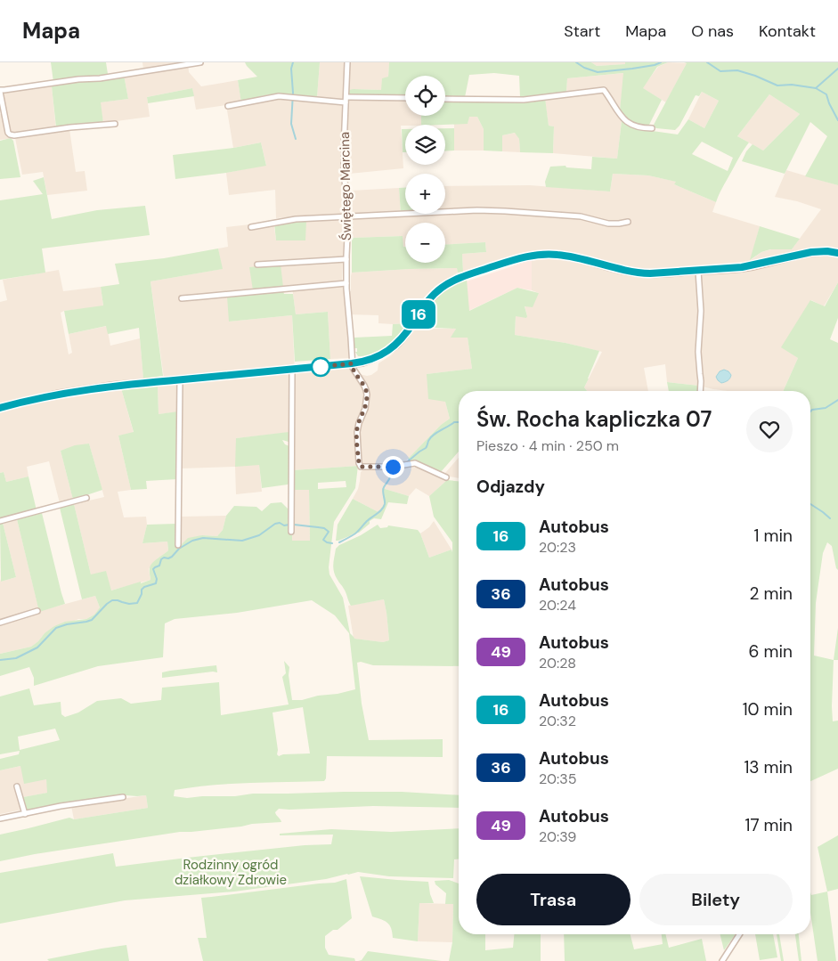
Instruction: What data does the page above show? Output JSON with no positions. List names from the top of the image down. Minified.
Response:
{"streets":{"street":["Świętego Marcina"]},"parks":["Rodzinny ogród działkowy Zdrowie"],"lines":["bus line 16"],"page":{"header":"Mapa","nav":["Start","Mapa","O nas","Kontakt"],"on_map":"16","map_buttons":["+","−"],"heading":[["Św. Rocha kapliczka 07","Pieszo · 4 min · 250 m"],"Odjazdy"],"list":[{"mark":"16","name":"Autobus","note":"20:23","value":"1 min"},{"mark":"36","name":"Autobus","note":"20:24","value":"2 min"},{"mark":"49","name":"Autobus","note":"20:28","value":"6 min"},{"mark":"16","name":"Autobus","note":"20:32","value":"10 min"},{"mark":"36","name":"Autobus","note":"20:35","value":"13 min"},{"mark":"49","name":"Autobus","note":"20:39","value":"17 min"}],"buttons":["Trasa","Bilety"]}}
